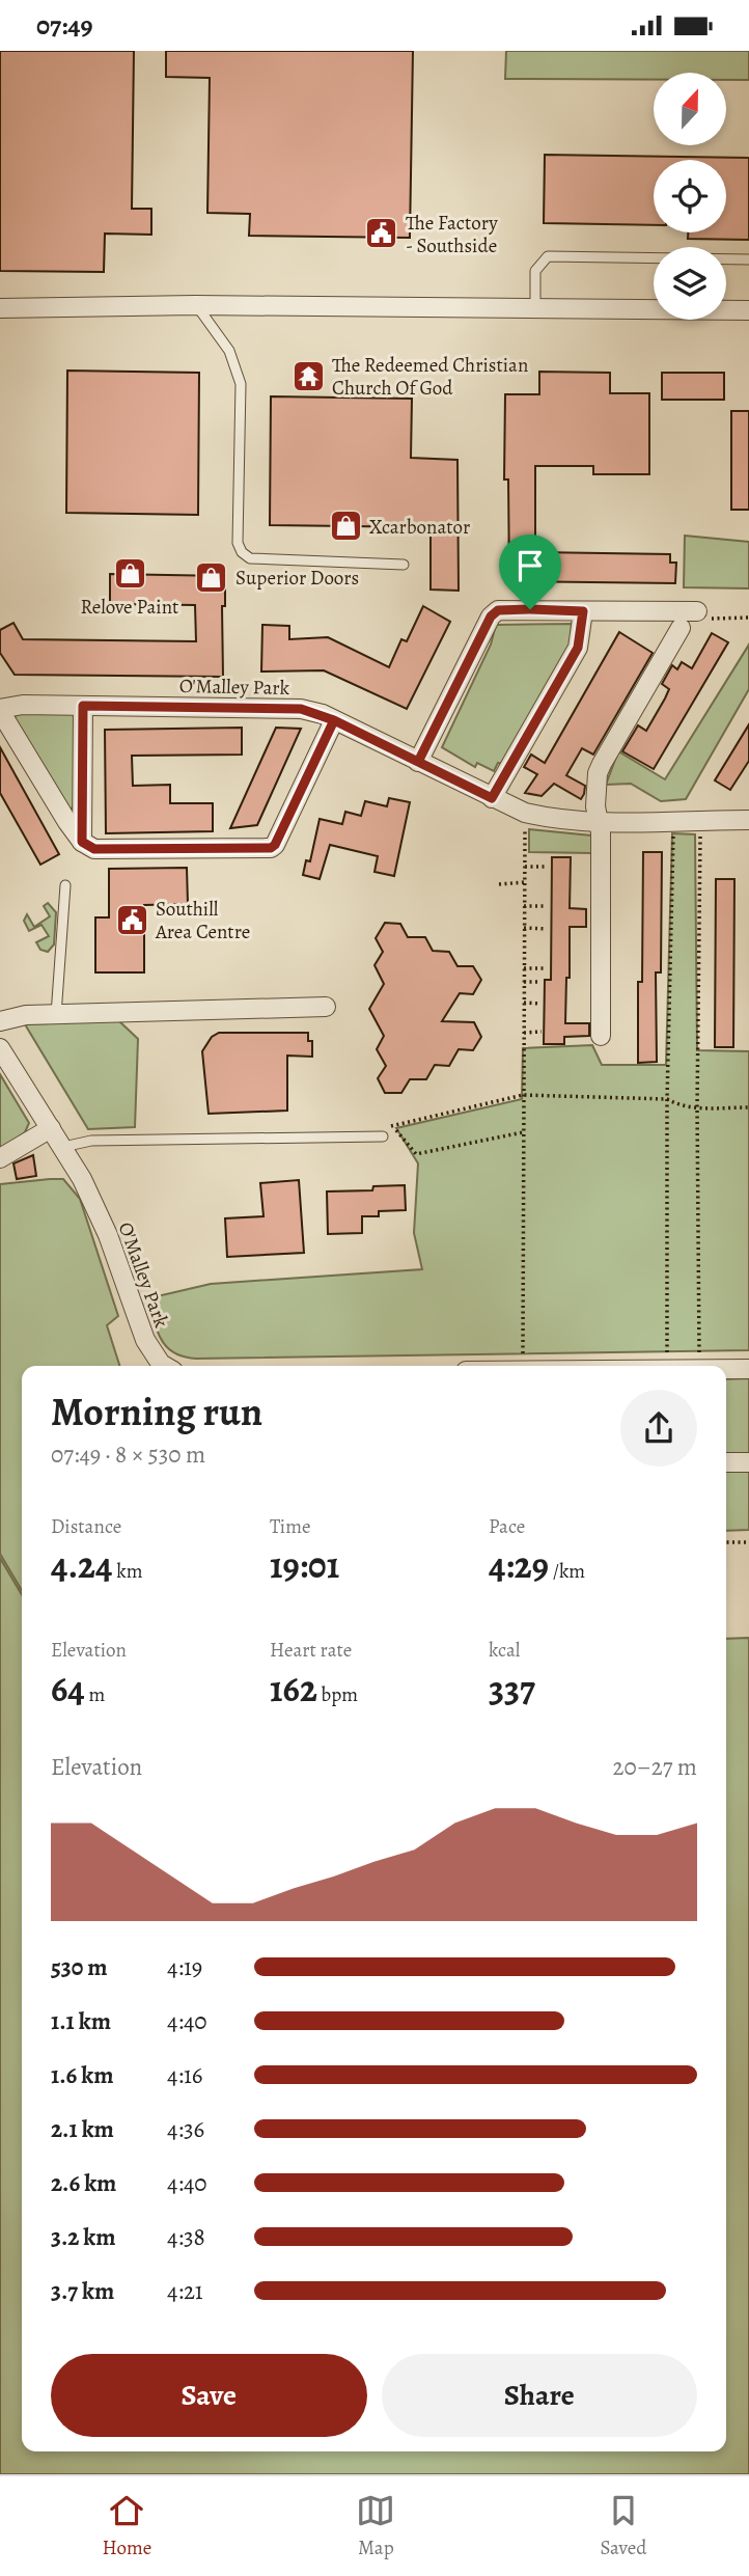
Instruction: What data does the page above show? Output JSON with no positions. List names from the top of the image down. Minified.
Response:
{"streets":{"street":["O'Malley Park"]},"places":{"public building":["The Factory - Southside","Southill Area Centre"],"temple":["The Redeemed Christian Church Of God"],"shop":["Xcarbonator","Relove Paint","Superior Doors"]},"north":"top","page":{"status":"07:49","heading":["Morning run","07:49 · 8 × 530 m"],"stats":[["Distance","4.24 km"],["Time","19:01"],["Pace","4:29 /km"],["Elevation","64 m"],["Heart rate","162 bpm"],["kcal","337"]],"chart":["Elevation","20–27 m"],"list":[{"name":"530 m","note":"4:19"},{"name":"1.1 km","note":"4:40"},{"name":"1.6 km","note":"4:16"},{"name":"2.1 km","note":"4:36"},{"name":"2.6 km","note":"4:40"},{"name":"3.2 km","note":"4:38"},{"name":"3.7 km","note":"4:21"}],"buttons":["Save","Share"],"tabs":["Home","Map","Saved"]}}
